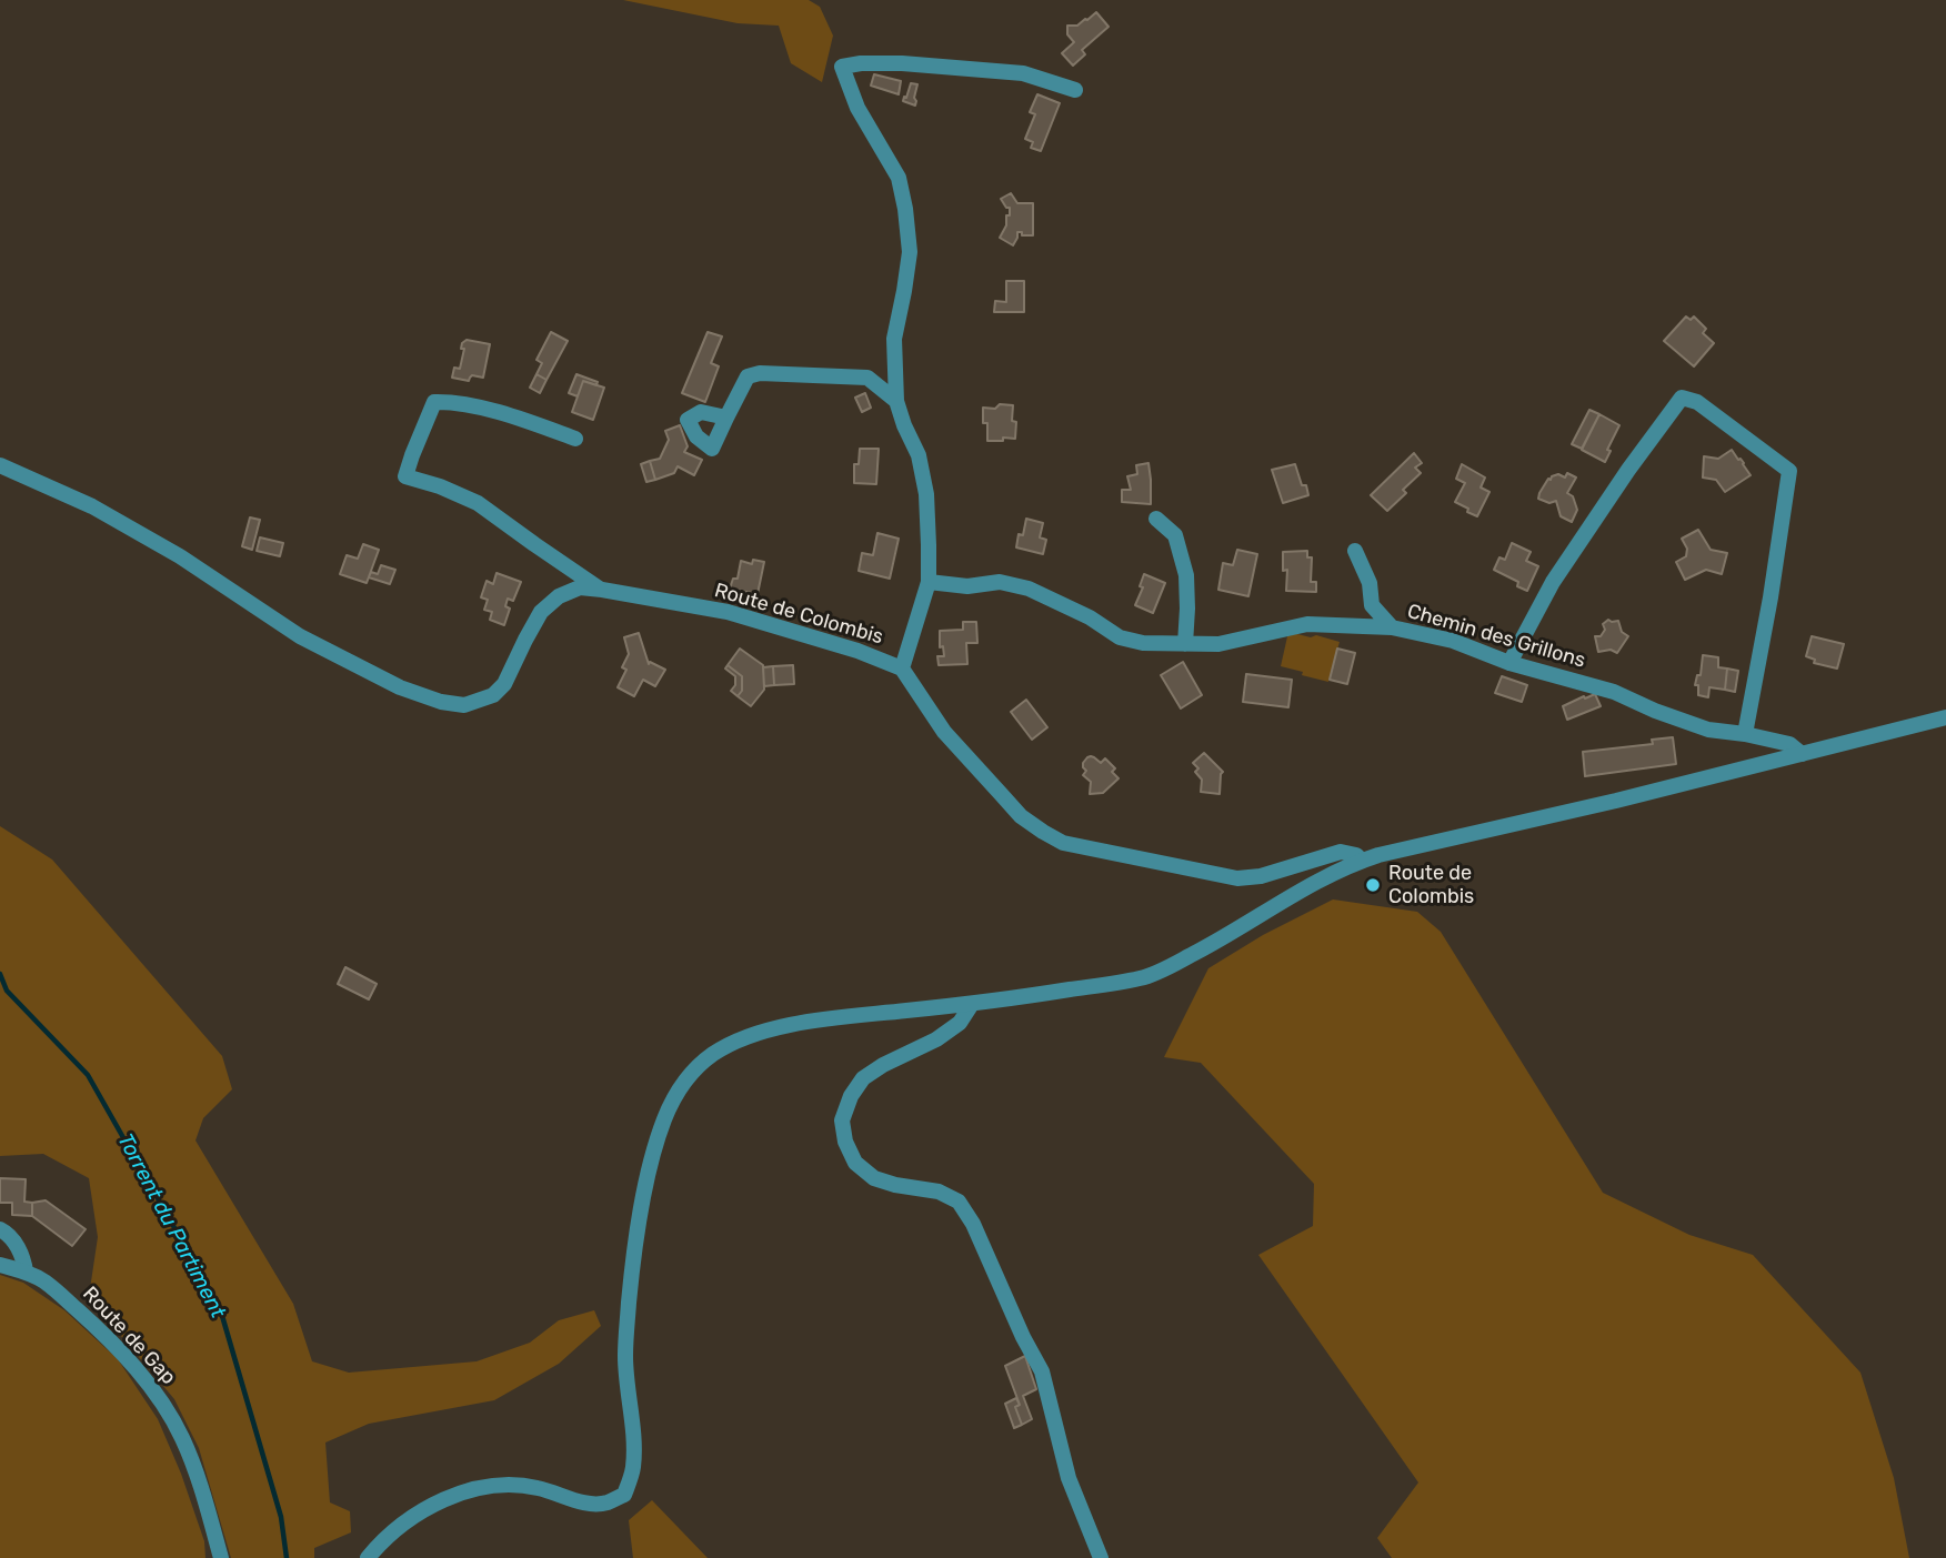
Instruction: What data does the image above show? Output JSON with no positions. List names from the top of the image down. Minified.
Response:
{"streets":{"street":["Route de Colombis","Chemin des Grillons","Route de Gap"]},"water":["Torrent du Partiment"],"places":["Route de Colombis"]}
